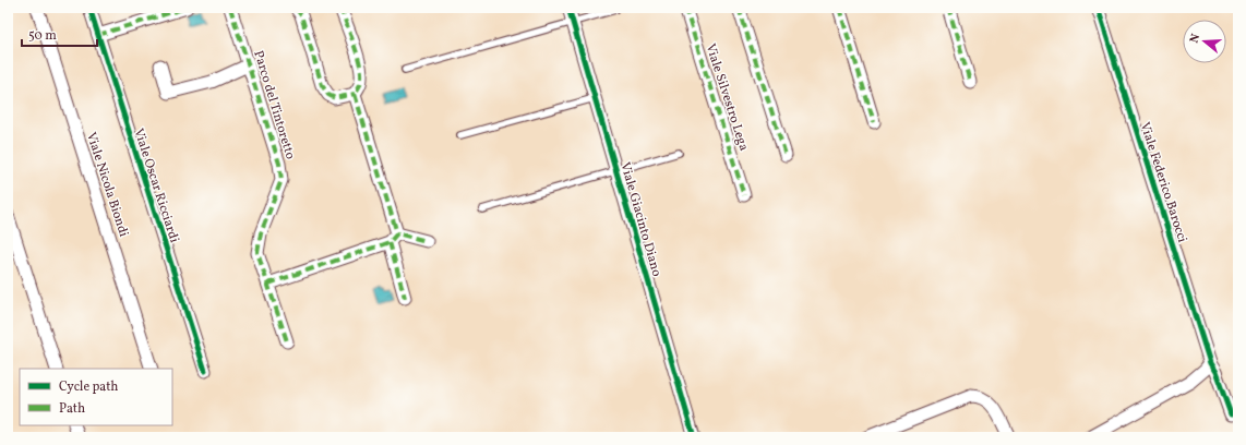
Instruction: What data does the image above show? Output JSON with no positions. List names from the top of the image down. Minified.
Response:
{"streets":{"street":["Viale Silvestro Lega","Parco del Tintoretto","Viale Federico Barocci","Viale Nicola Biondi","Viale Oscar Ricciardi","Viale Giacinto Diano"]},"legend":["Cycle path","Path"],"scale_bar":"50 m","north":"left"}
